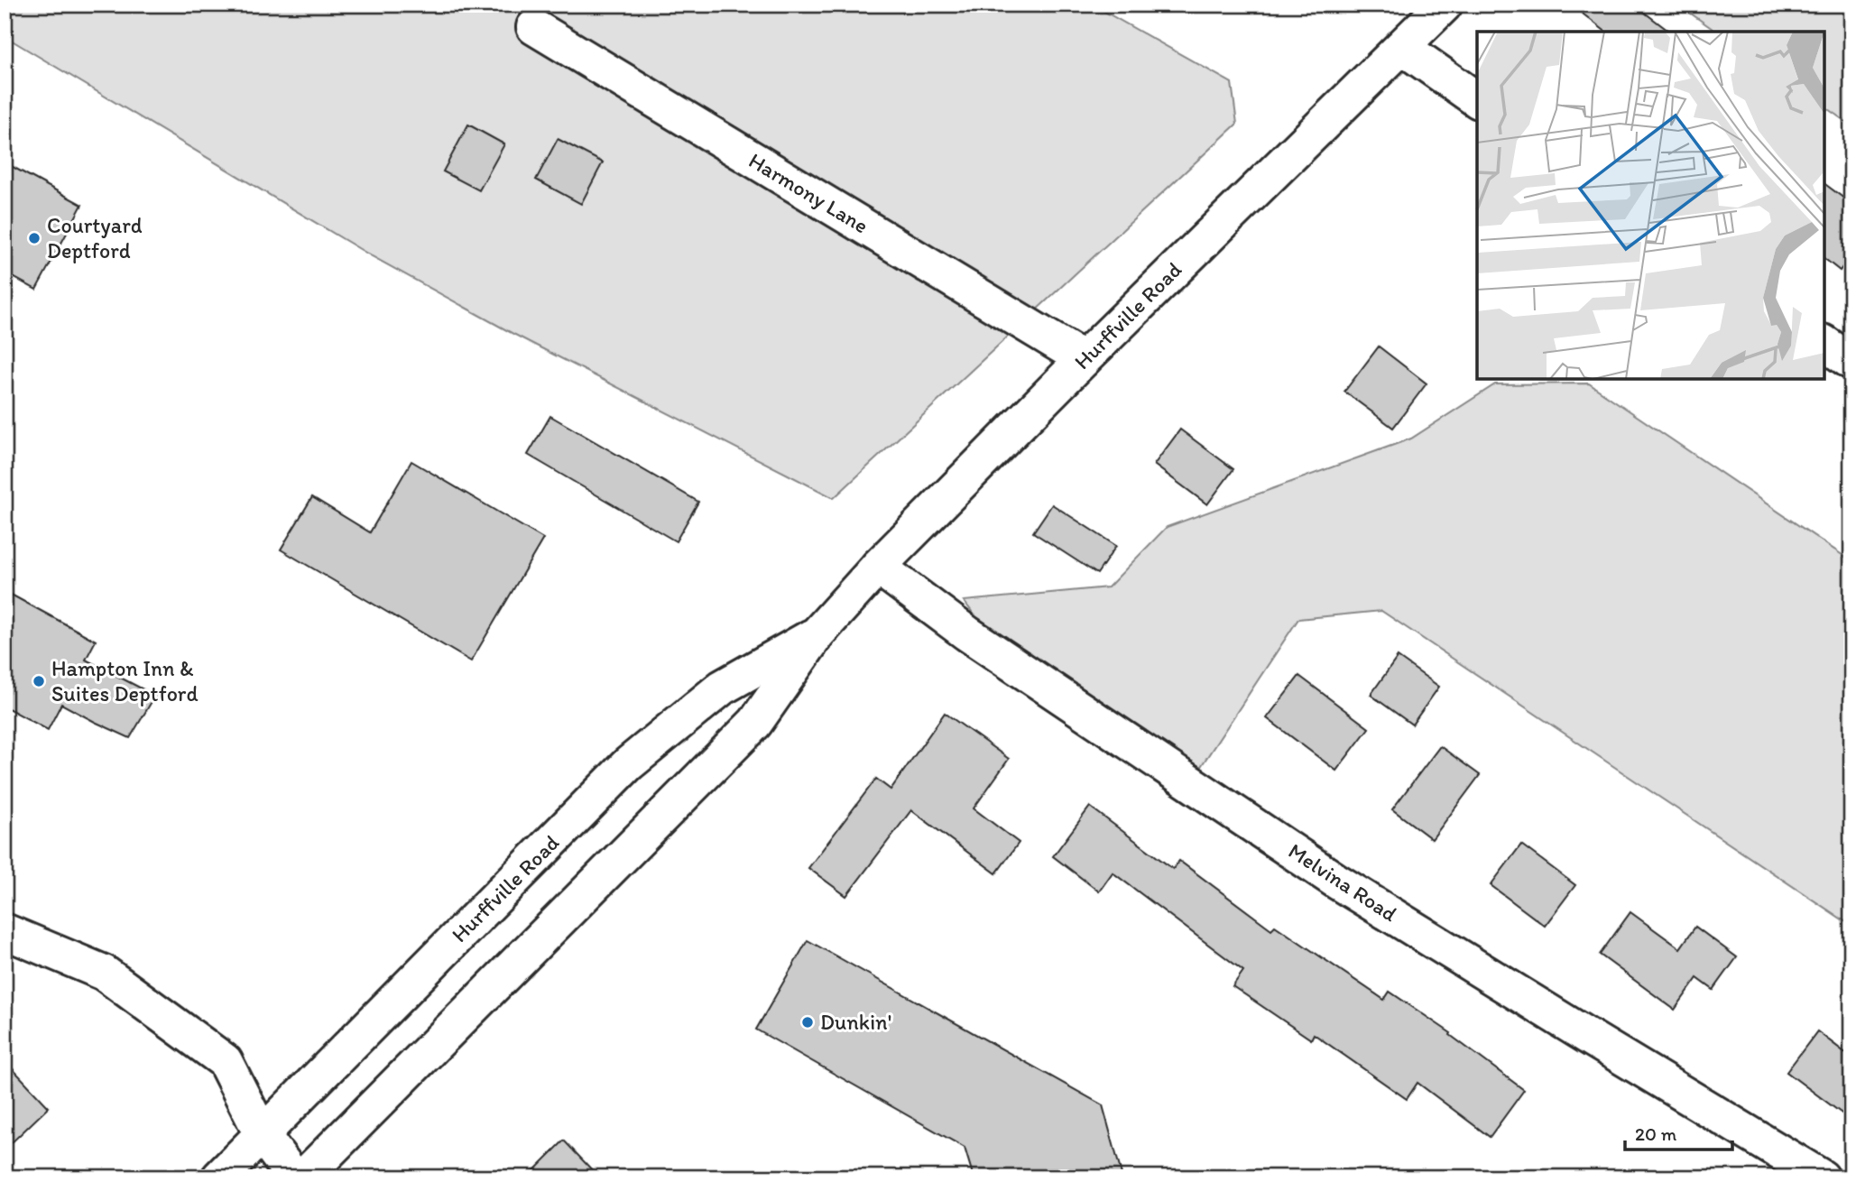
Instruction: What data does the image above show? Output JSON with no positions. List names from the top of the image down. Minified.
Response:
{"streets":{"main road":["Harmony Lane","Hurffville Road","Melvina Road"]},"crossings":[["Harmony Lane","Hurffville Road"],["Hurffville Road","Melvina Road"]],"places":["Courtyard Deptford","Hampton Inn & Suites Deptford","Dunkin'"],"scale_bar":"20 m"}
